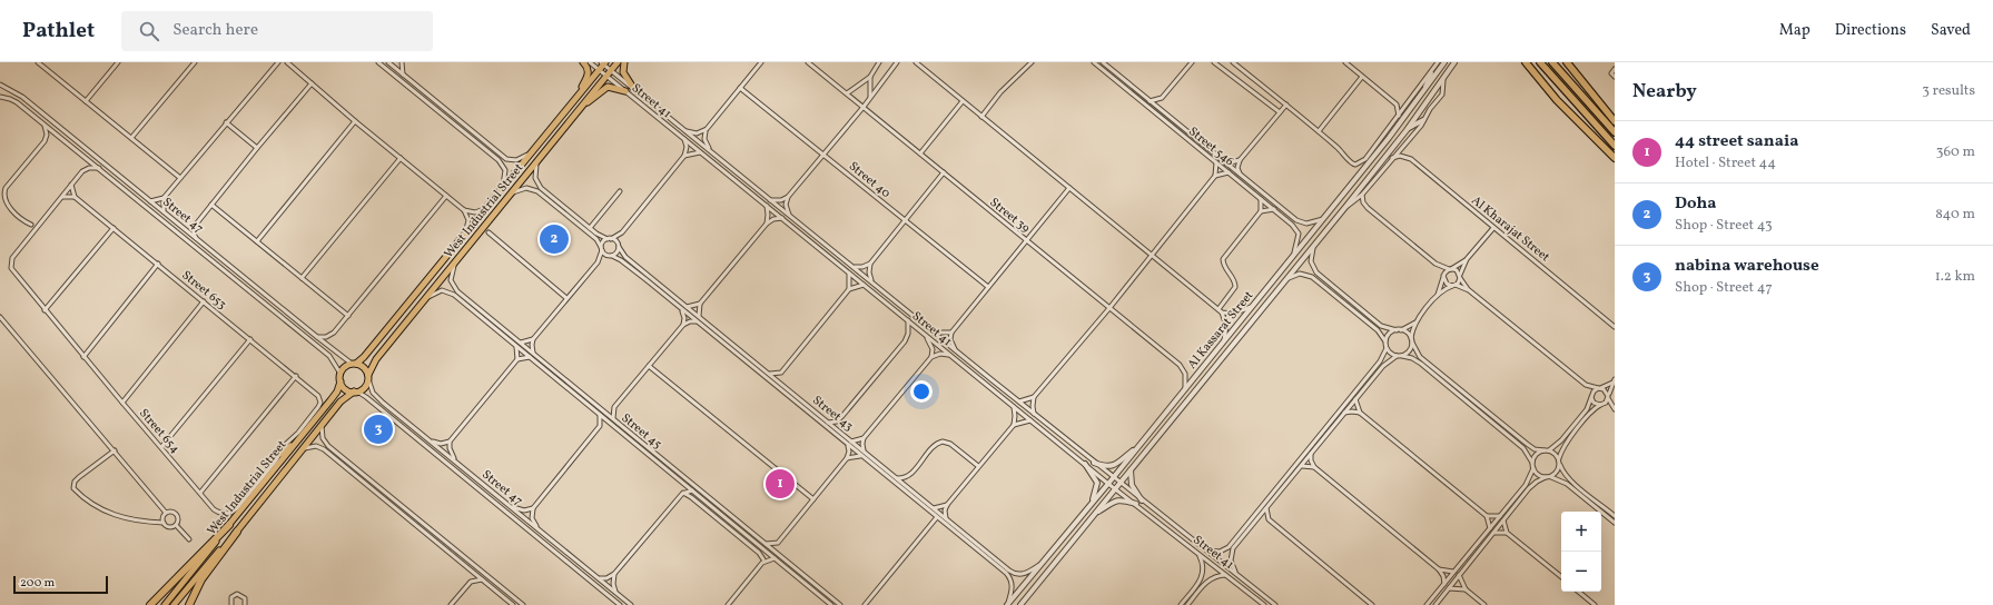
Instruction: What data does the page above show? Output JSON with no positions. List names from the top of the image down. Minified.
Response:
{"streets":{"main road":["West Industrial Street"],"street":["Street 41","Street 546","Street 40","Street 47","Street 39","Al Kharajat Street","Street 653","Al Kassarat Street","Street 43","Street 654","Street 45"]},"crossings":[["Street 41","West Industrial Street"],["Street 41","Al Kassarat Street"],["Street 41","Street 43"],["Street 546","Al Kassarat Street"],["West Industrial Street","Street 47"],["West Industrial Street","Street 45"],["Street 47","Street 45"],["Street 39","Al Kassarat Street"],["Al Kharajat Street","Al Kassarat Street"],["Street 653","Street 654"],["Al Kassarat Street","Street 43"]],"scale_bar":"200 m","page":{"header":"Pathlet","search":"Search here","nav":["Map","Directions","Saved"],"heading":["Nearby","3 results"],"list":[{"mark":"1","name":"44 street sanaia","note":"Hotel · Street 44","value":"360 m"},{"mark":"2","name":"Doha","note":"Shop · Street 43","value":"840 m"},{"mark":"3","name":"nabina warehouse","note":"Shop · Street 47","value":"1.2 km"}],"pins":["2","3","1"],"map_buttons":["+","−"],"scale":"200 m"}}
